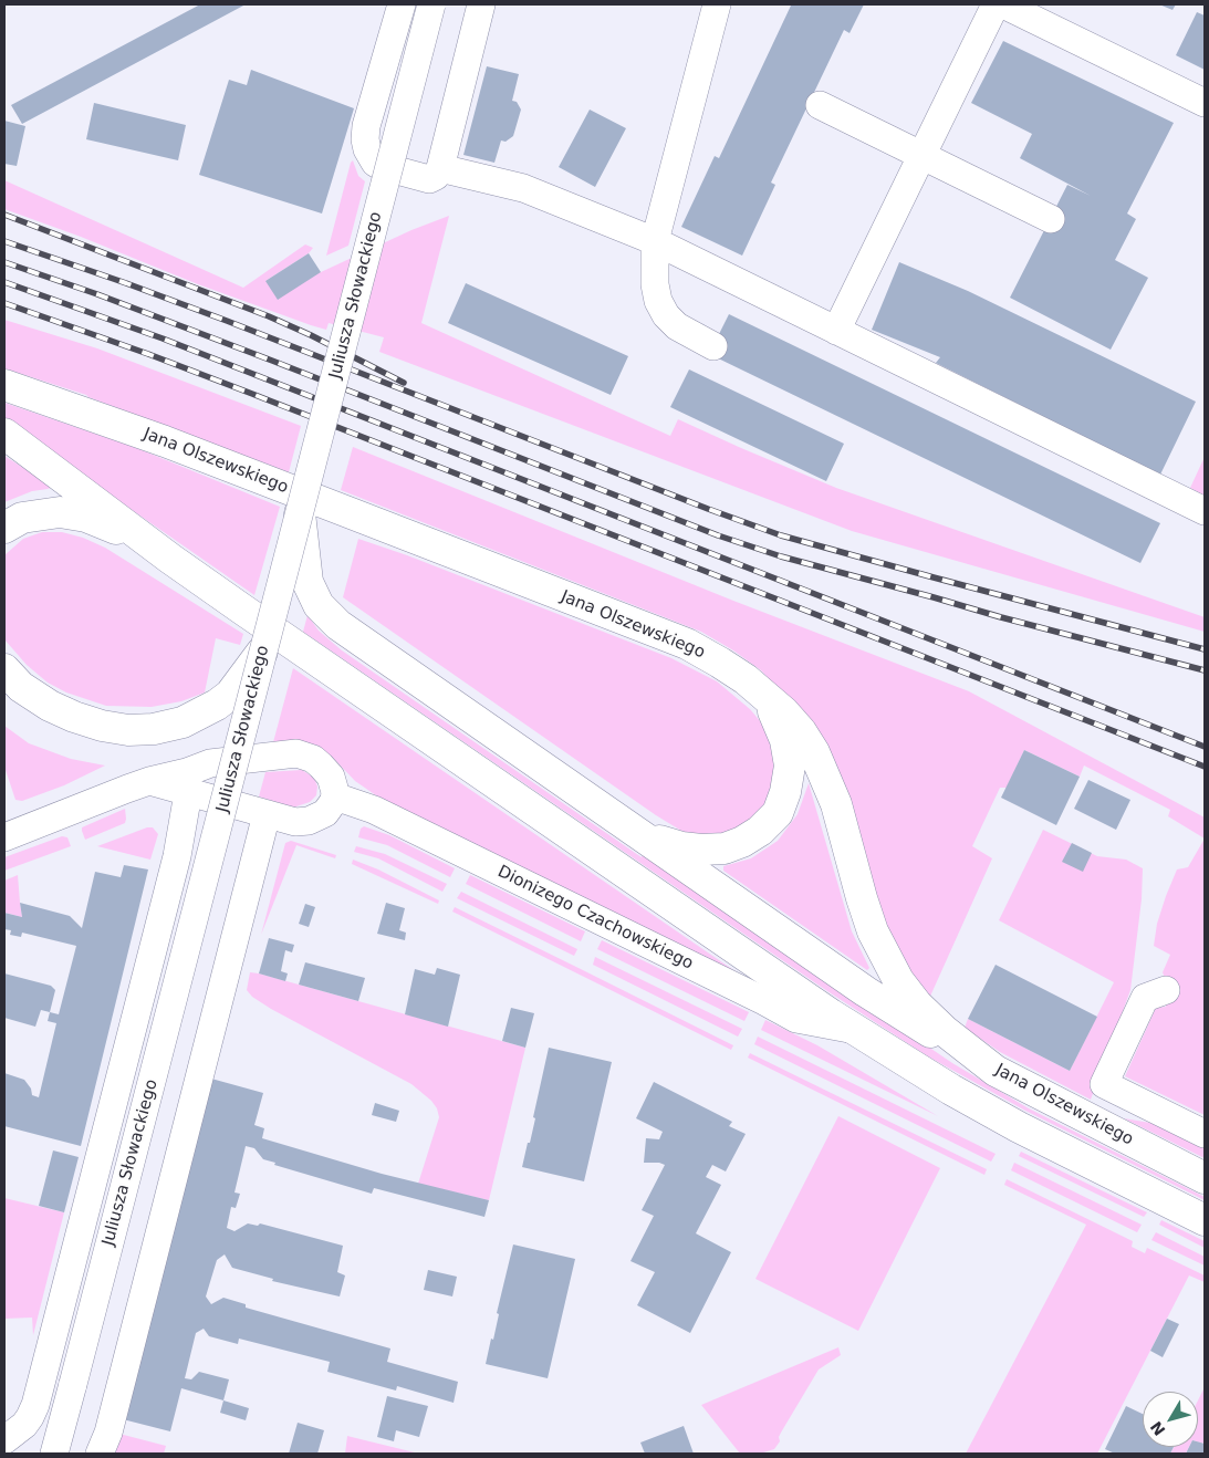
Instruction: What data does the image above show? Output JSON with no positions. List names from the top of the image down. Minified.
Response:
{"streets":{"main road":["Jana Olszewskiego"],"street":["Juliusza Słowackiego","Dionizego Czachowskiego"]},"north":"bottom left"}
